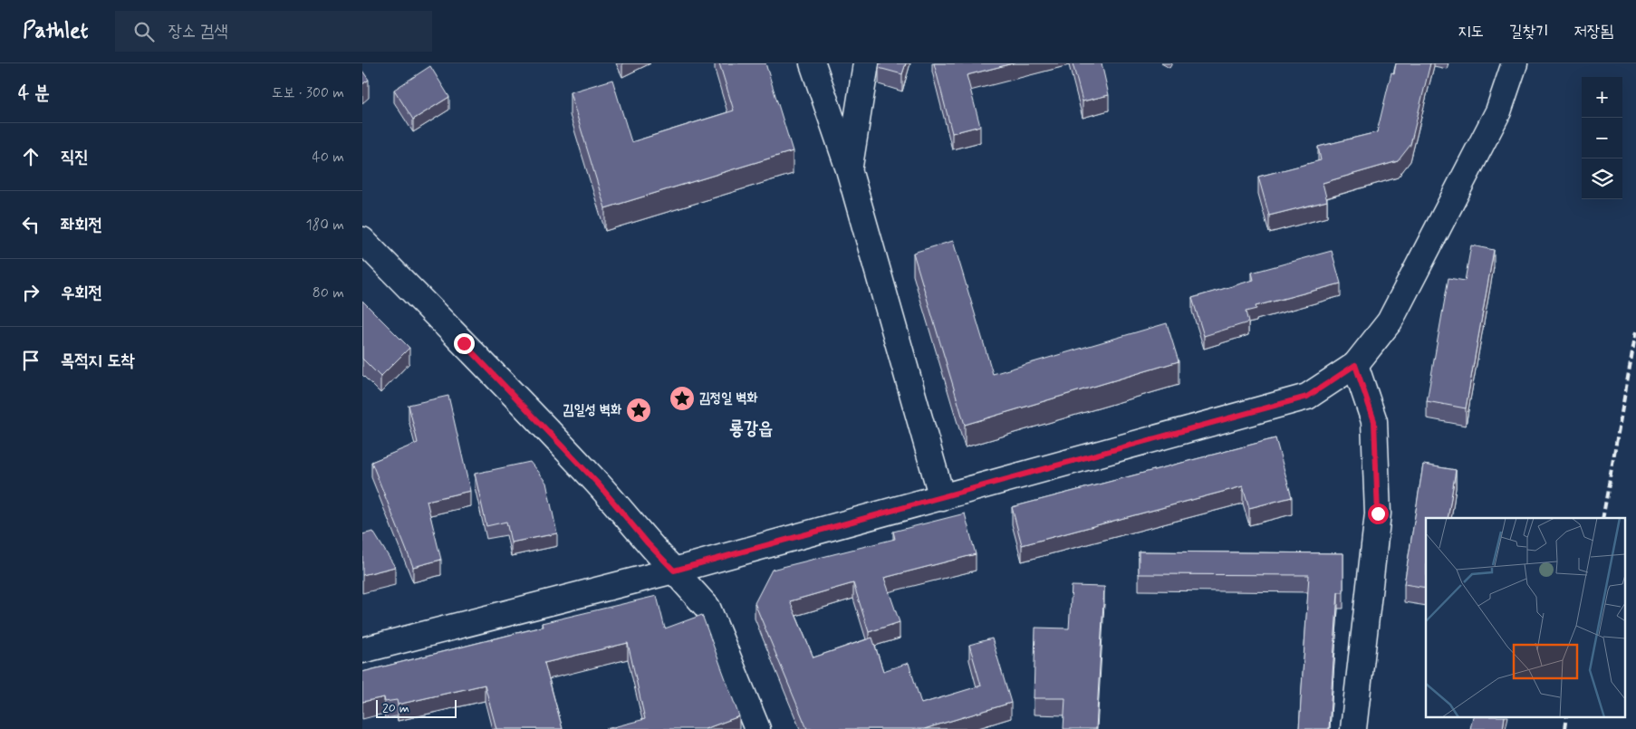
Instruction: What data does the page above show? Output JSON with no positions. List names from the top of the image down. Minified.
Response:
{"districts":["룡강읍"],"places":{"place":["김정일 벽화","김일성 벽화"]},"scale_bar":"20 m","page":{"header":"Pathlet","search":"장소 검색","nav":["지도","길찾기","저장됨"],"heading":["4 분","도보 · 300 m"],"map_buttons":["+","−"],"list":[["직진","40 m"],["좌회전","180 m"],["우회전","80 m"],"목적지 도착"],"scale":"20 m"}}
